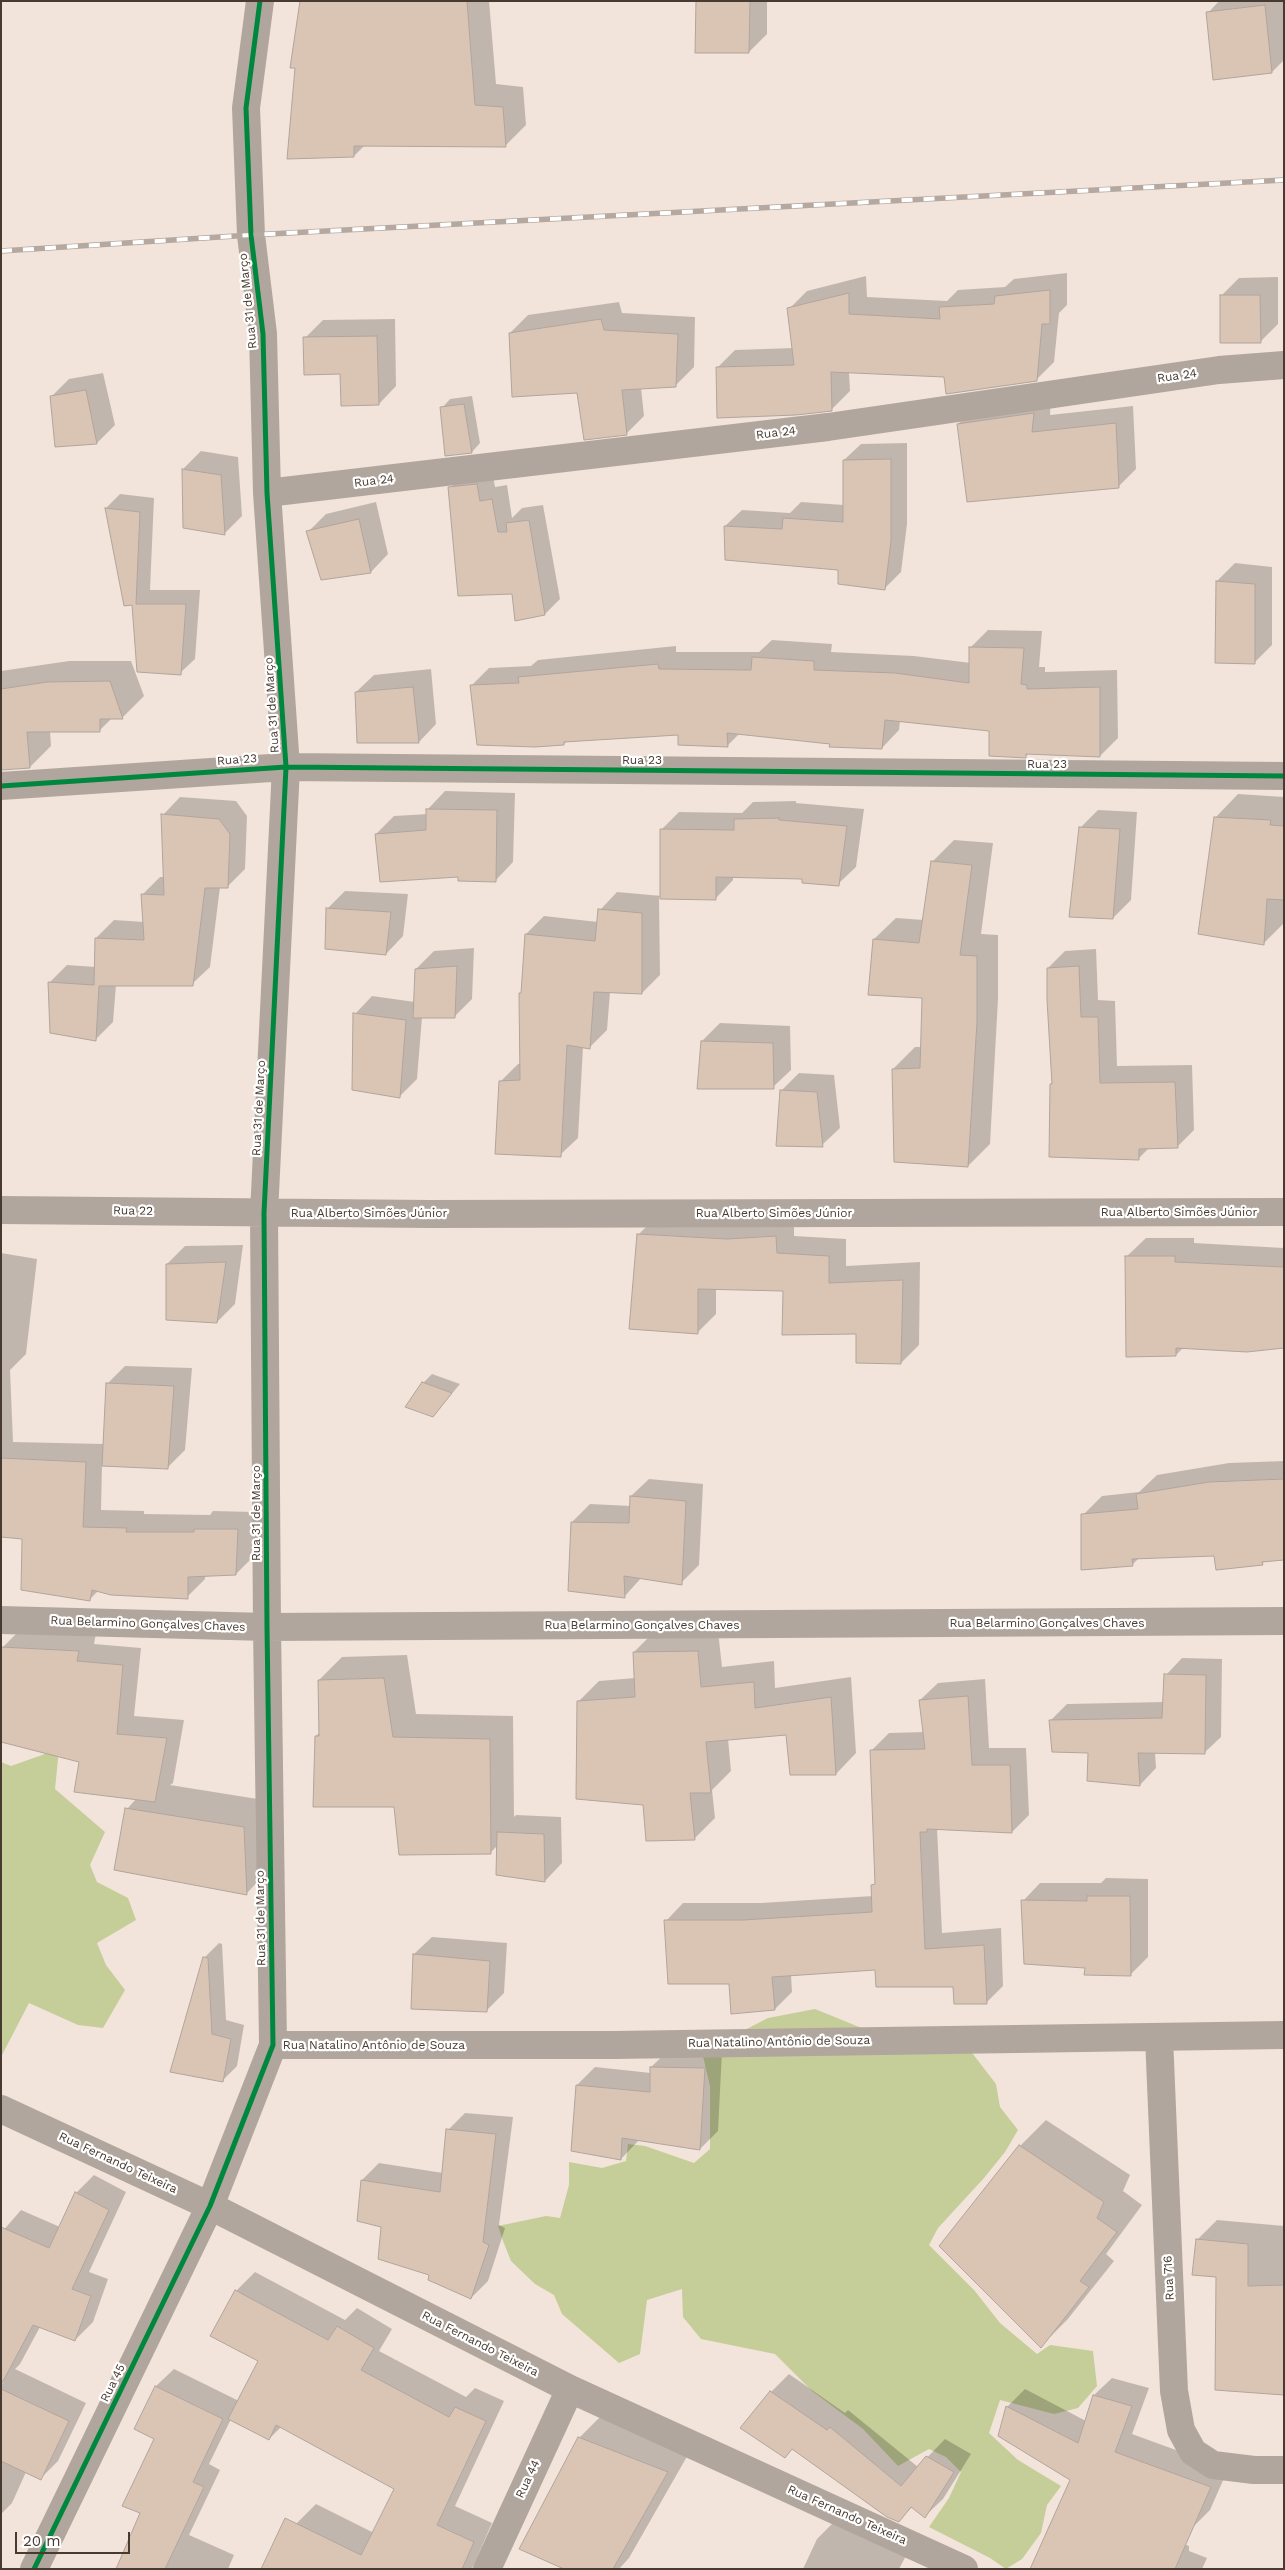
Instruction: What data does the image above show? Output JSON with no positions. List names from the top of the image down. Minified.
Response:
{"streets":{"street":["Rua 31 de Março","Rua 24","Rua 23","Rua 22","Rua Alberto Simões Júnior","Rua Belarmino Gonçalves Chaves","Rua Natalino Antônio de Souza","Rua Fernando Teixeira","Rua 716","Rua 45","Rua 44"]},"crossings":[["Rua 31 de Março","Rua 24"],["Rua 31 de Março","Rua 23"],["Rua 31 de Março","Rua 22"],["Rua 31 de Março","Rua Alberto Simões Júnior"],["Rua 31 de Março","Rua Belarmino Gonçalves Chaves"],["Rua 31 de Março","Rua Natalino Antônio de Souza"],["Rua 31 de Março","Rua Fernando Teixeira"],["Rua 31 de Março","Rua 45"],["Rua 22","Rua Alberto Simões Júnior"],["Rua Natalino Antônio de Souza","Rua 716"],["Rua Fernando Teixeira","Rua 45"],["Rua Fernando Teixeira","Rua 44"]],"scale_bar":"20 m"}
